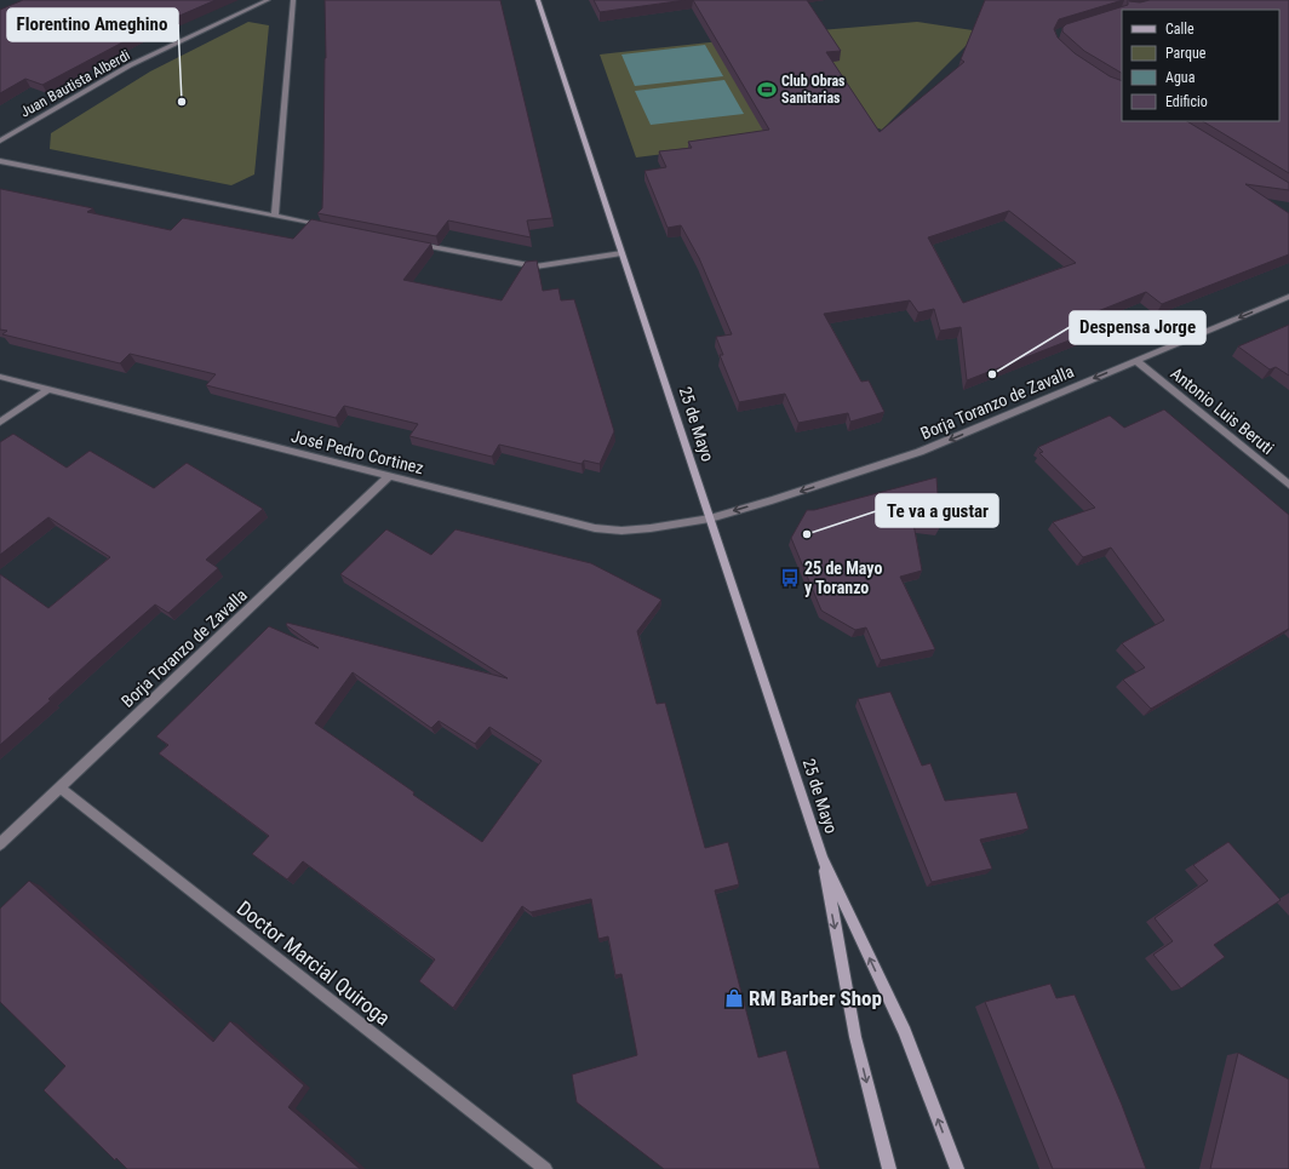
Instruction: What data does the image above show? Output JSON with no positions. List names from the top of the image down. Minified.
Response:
{"streets":{"street":["Juan Bautista Alberdi","Borja Toranzo de Zavalla","Antonio Luis Beruti","25 de Mayo","José Pedro Cortinez","Doctor Marcial Quiroga"]},"crossings":[["Borja Toranzo de Zavalla","Antonio Luis Beruti"],["Borja Toranzo de Zavalla","25 de Mayo"],["Borja Toranzo de Zavalla","José Pedro Cortinez"],["Borja Toranzo de Zavalla","Doctor Marcial Quiroga"],["25 de Mayo","José Pedro Cortinez"]],"one_way":["Borja Toranzo de Zavalla"],"places":{"sports":["Club Obras Sanitarias"],"other":["Florentino Ameghino","Despensa Jorge","Te va a gustar"],"bus stop":["25 de Mayo y Toranzo"],"shop":["RM Barber Shop"]},"legend":["Calle","Parque","Agua","Edificio"]}
